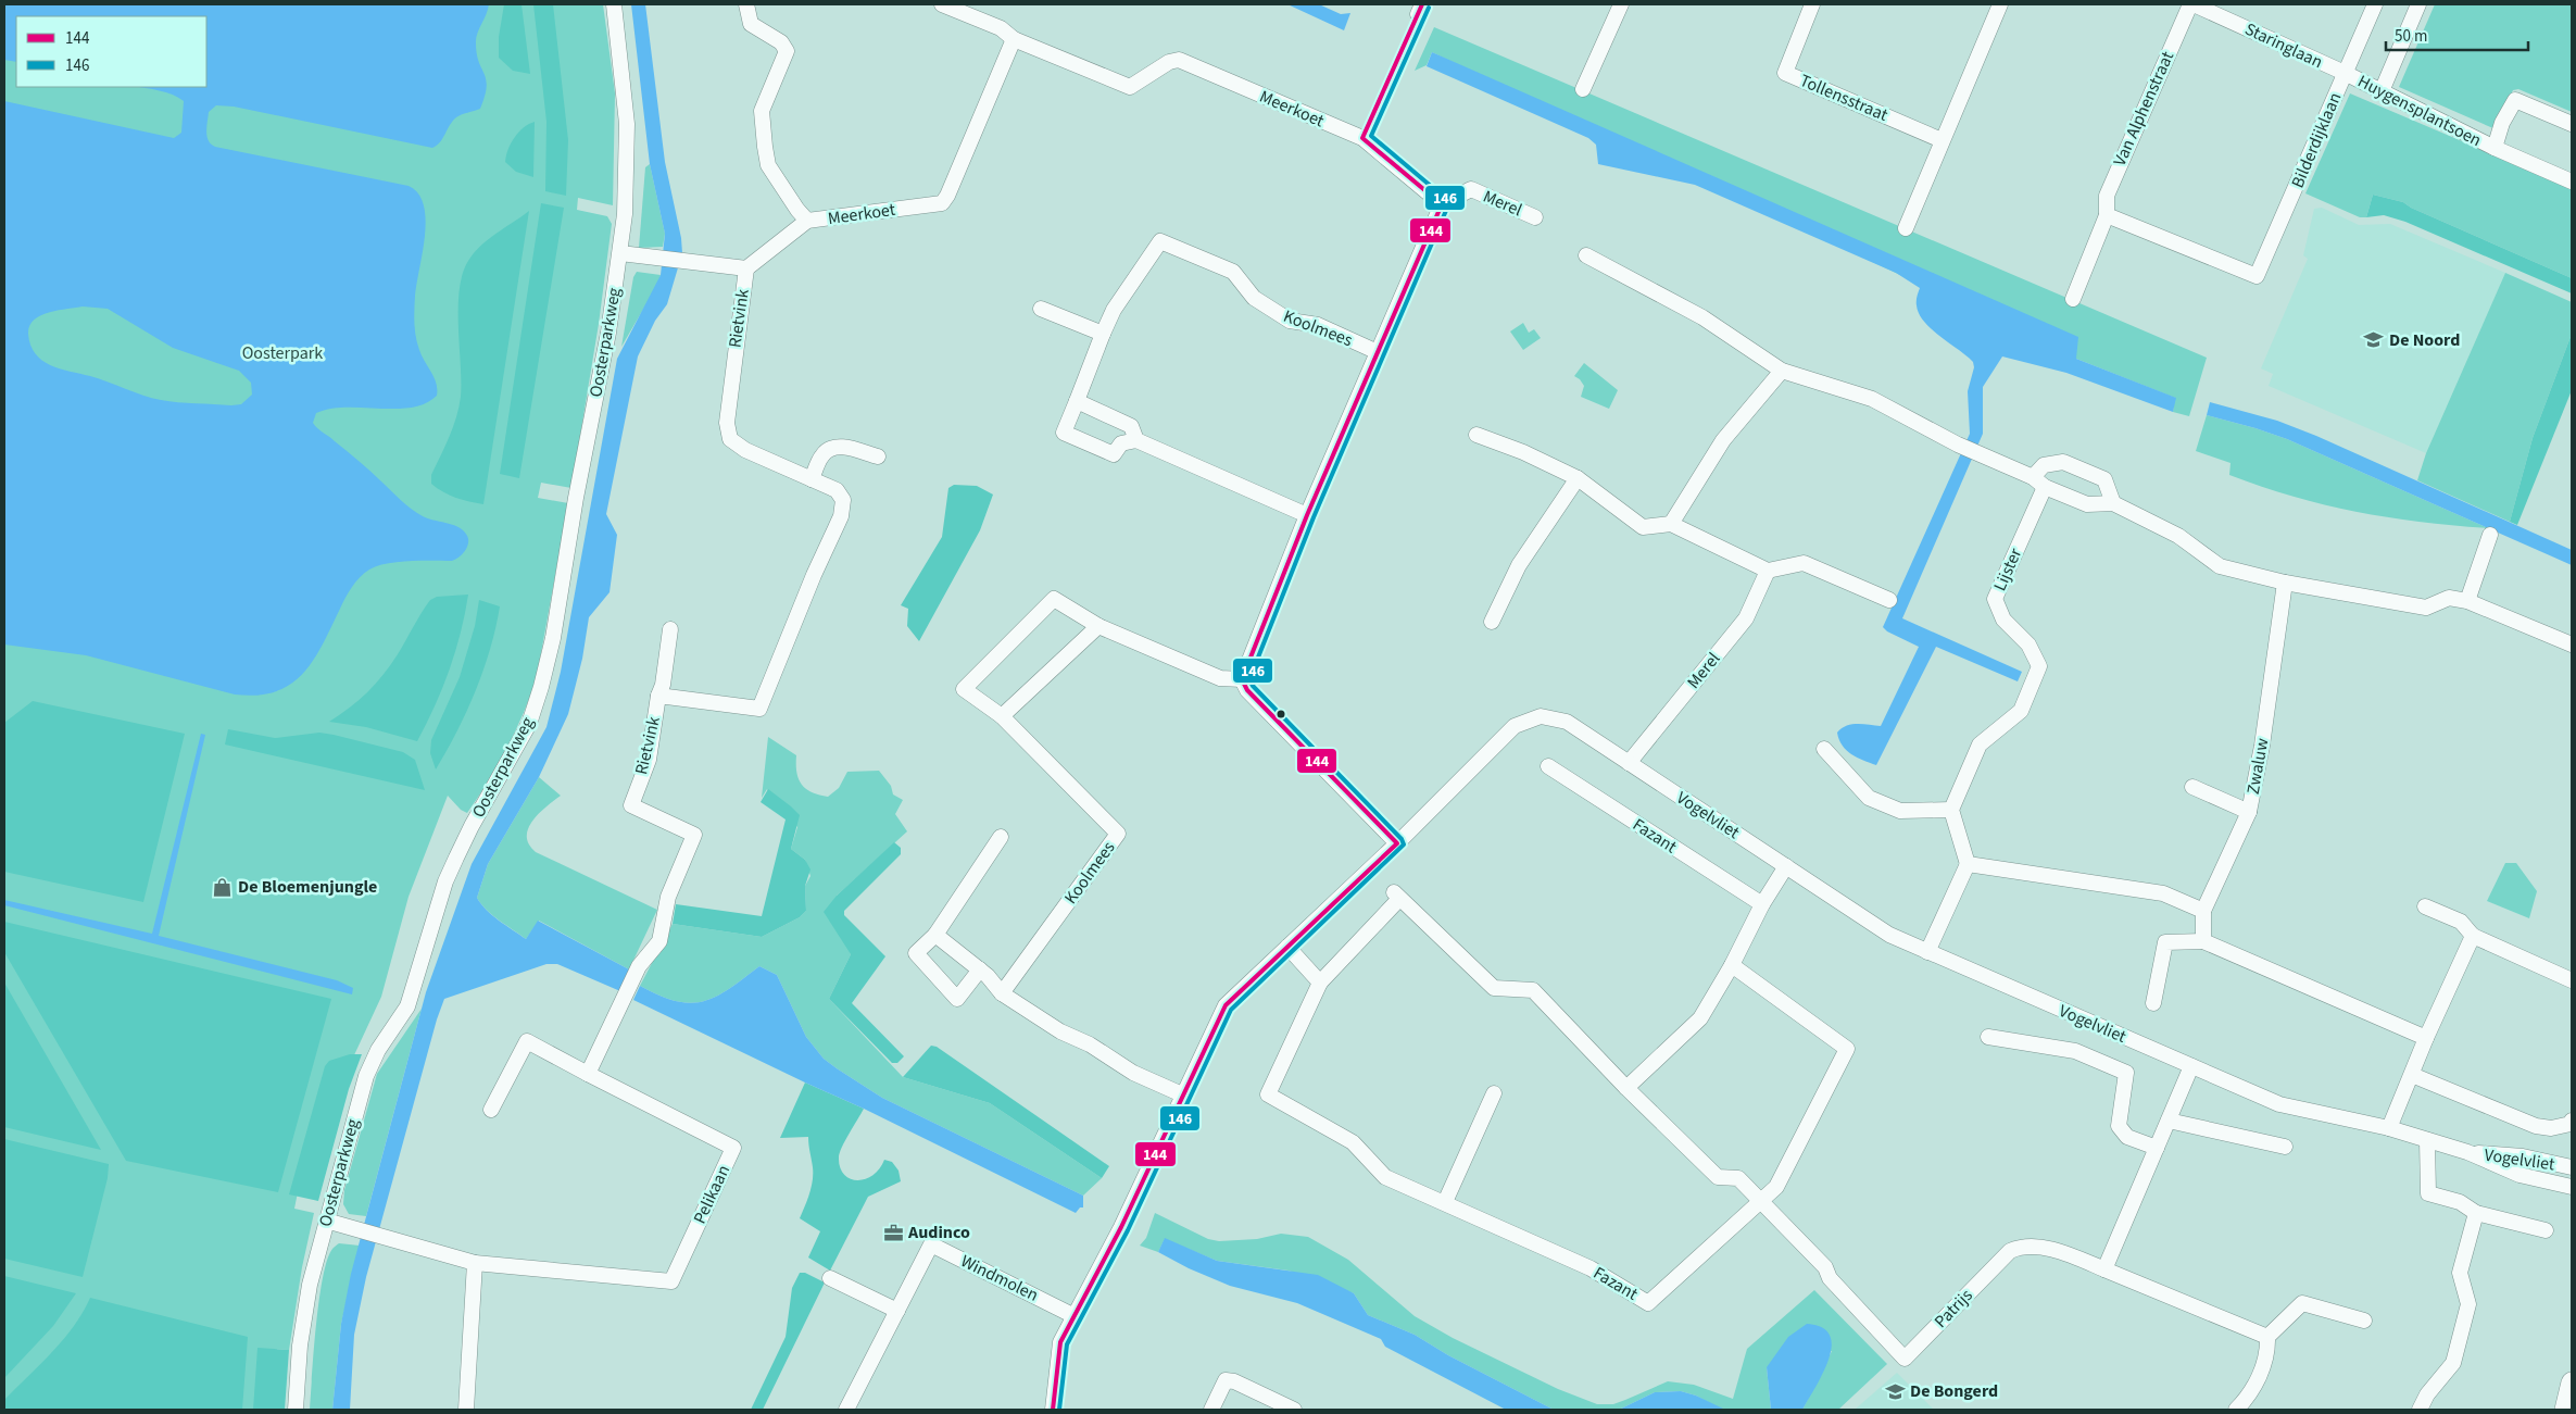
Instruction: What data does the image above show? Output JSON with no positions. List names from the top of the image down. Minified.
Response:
{"streets":{"street":["Staringlaan","Tollensstraat","Meerkoet","Van Alphenstraat","Huygensplantsoen","Bilderdijklaan","Merel","Rietvink","Koolmees","Oosterparkweg","Lijster","Zwaluw","Vogelvliet","Fazant","Pelikaan","Windmolen","Patrijs"]},"crossings":[["Staringlaan","Van Alphenstraat"],["Staringlaan","Huygensplantsoen"],["Staringlaan","Bilderdijklaan"],["Meerkoet","Merel"],["Meerkoet","Rietvink"],["Van Alphenstraat","Bilderdijklaan"],["Huygensplantsoen","Bilderdijklaan"],["Merel","Vogelvliet"],["Rietvink","Pelikaan"],["Oosterparkweg","Pelikaan"],["Vogelvliet","Windmolen"],["Fazant","Patrijs"]],"parks":["Oosterpark"],"places":{"school or university":["De Noord","De Bongerd"],"shop":["De Bloemenjungle"],"office":["Audinco"]},"lines":["transit line 144","transit line 146"],"legend":["144","146"],"scale_bar":"50 m"}
